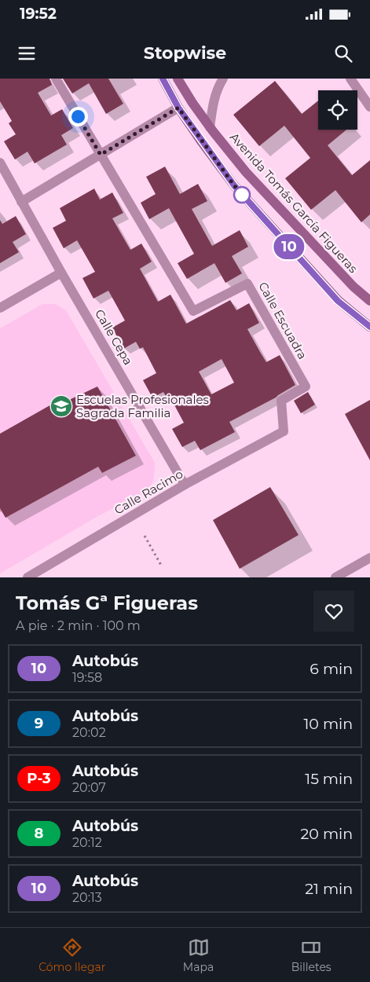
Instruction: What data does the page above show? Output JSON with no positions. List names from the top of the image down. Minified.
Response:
{"streets":{"main road":["Avenida Tomás García Figueras"],"street":["Calle Escuadra","Calle Cepa","Calle Racimo"]},"crossings":[["Calle Escuadra","Calle Racimo"],["Calle Cepa","Calle Racimo"]],"places":{"school or university":["Escuelas Profesionales Sagrada Familia"]},"lines":["bus line 10"],"page":{"status":"19:52","header":"Stopwise","on_map":"10","heading":["Tomás Gª Figueras","A pie · 2 min · 100 m"],"list":[{"mark":"10","name":"Autobús","note":"19:58","value":"6 min"},{"mark":"9","name":"Autobús","note":"20:02","value":"10 min"},{"mark":"P-3","name":"Autobús","note":"20:07","value":"15 min"},{"mark":"8","name":"Autobús","note":"20:12","value":"20 min"},{"mark":"10","name":"Autobús","note":"20:13","value":"21 min"}],"tabs":["Cómo llegar","Mapa","Billetes"]}}
